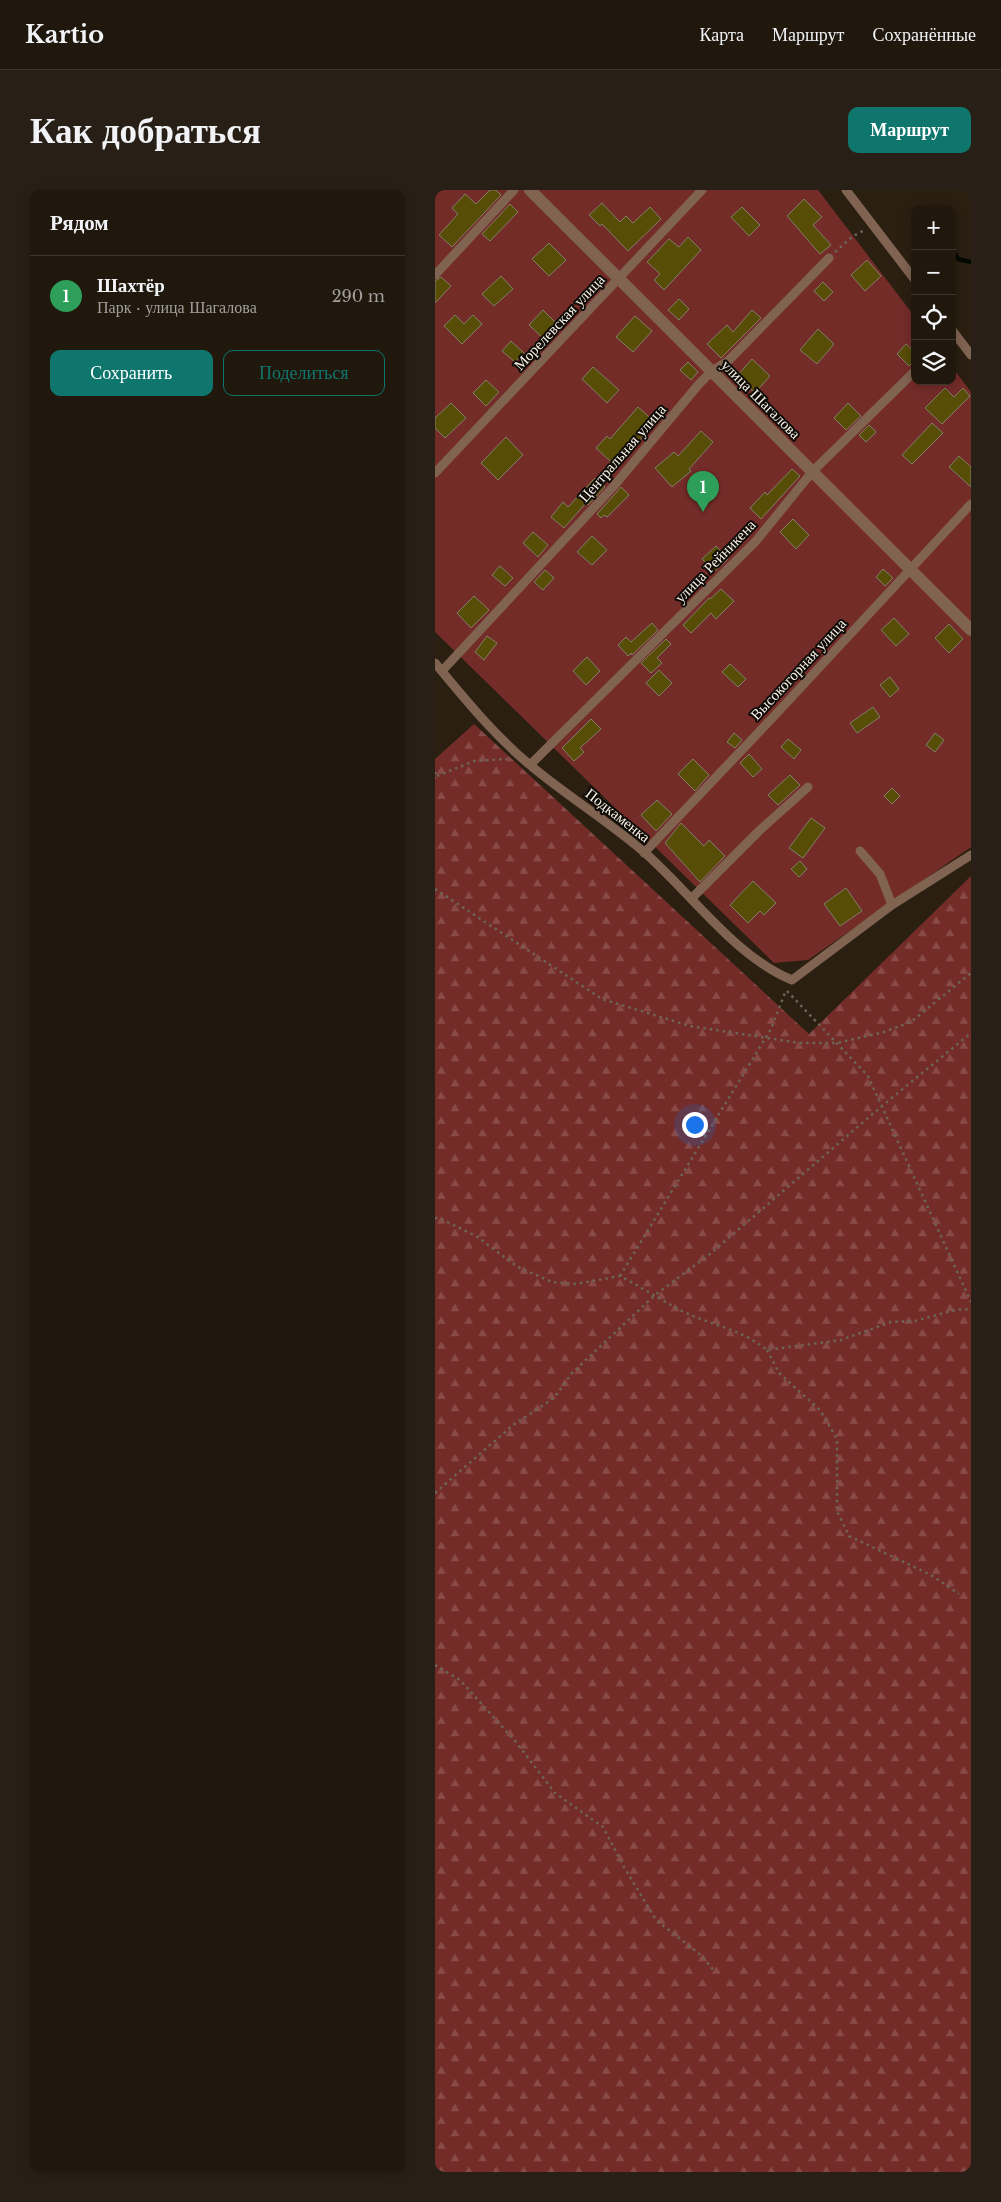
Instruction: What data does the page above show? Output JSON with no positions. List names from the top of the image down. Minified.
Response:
{"streets":{"street":["улица Шагалова"],"lane":["Морелевская улица","Центральная улица","улица Рейникена","Высокогорная улица","Подкаменка"]},"crossings":[["Морелевская улица","улица Шагалова"],["улица Шагалова","Центральная улица"],["улица Шагалова","улица Рейникена"],["улица Шагалова","Высокогорная улица"],["Центральная улица","Подкаменка"],["улица Рейникена","Подкаменка"],["Высокогорная улица","Подкаменка"]],"page":{"header":"Kartio","nav":["Карта","Маршрут","Сохранённые"],"buttons":["Маршрут",["Сохранить","Поделиться"]],"title":"Как добраться","heading":"Рядом","map_buttons":["+","−"],"list":[{"mark":"1","name":"Шахтёр","note":"Парк · улица Шагалова","value":"290 m"}],"pins":"1"}}
